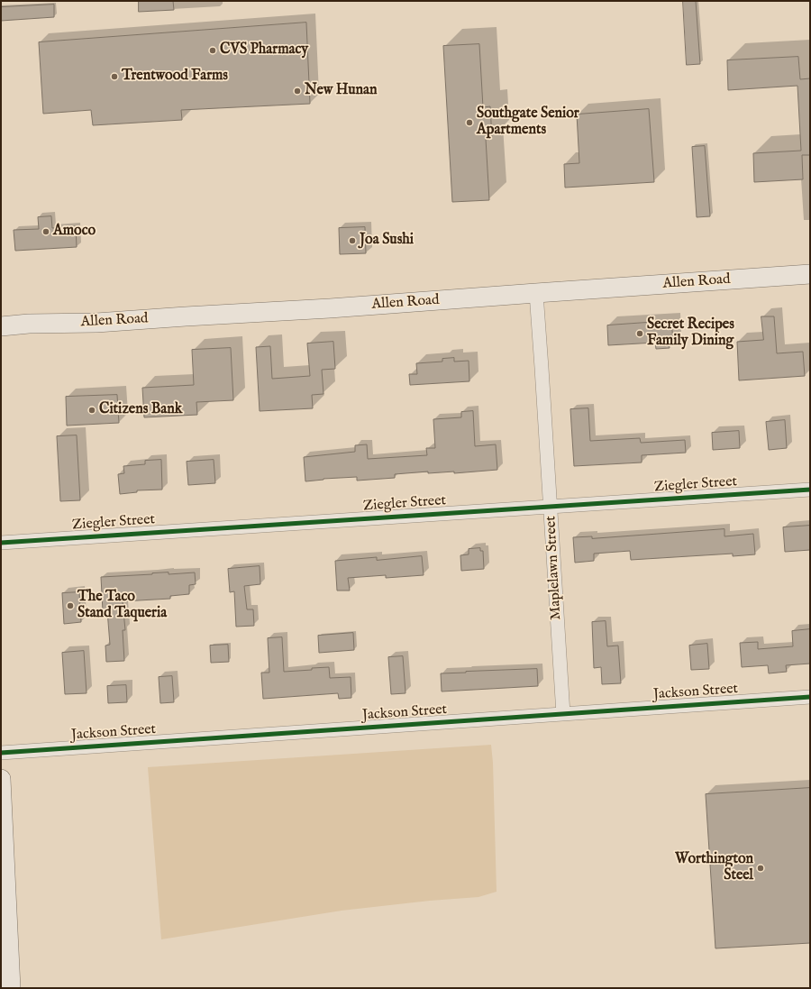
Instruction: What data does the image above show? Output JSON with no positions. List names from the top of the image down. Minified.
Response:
{"streets":{"main road":["Allen Road"],"street":["Ziegler Street","Maplelawn Street","Jackson Street"]},"crossings":[["Allen Road","Maplelawn Street"],["Ziegler Street","Maplelawn Street"],["Maplelawn Street","Jackson Street"]],"places":["CVS Pharmacy","Trentwood Farms","New Hunan","Southgate Senior Apartments","Amoco","Joa Sushi","Secret Recipes Family Dining","Citizens Bank","The Taco Stand Taqueria","Worthington Steel"]}
